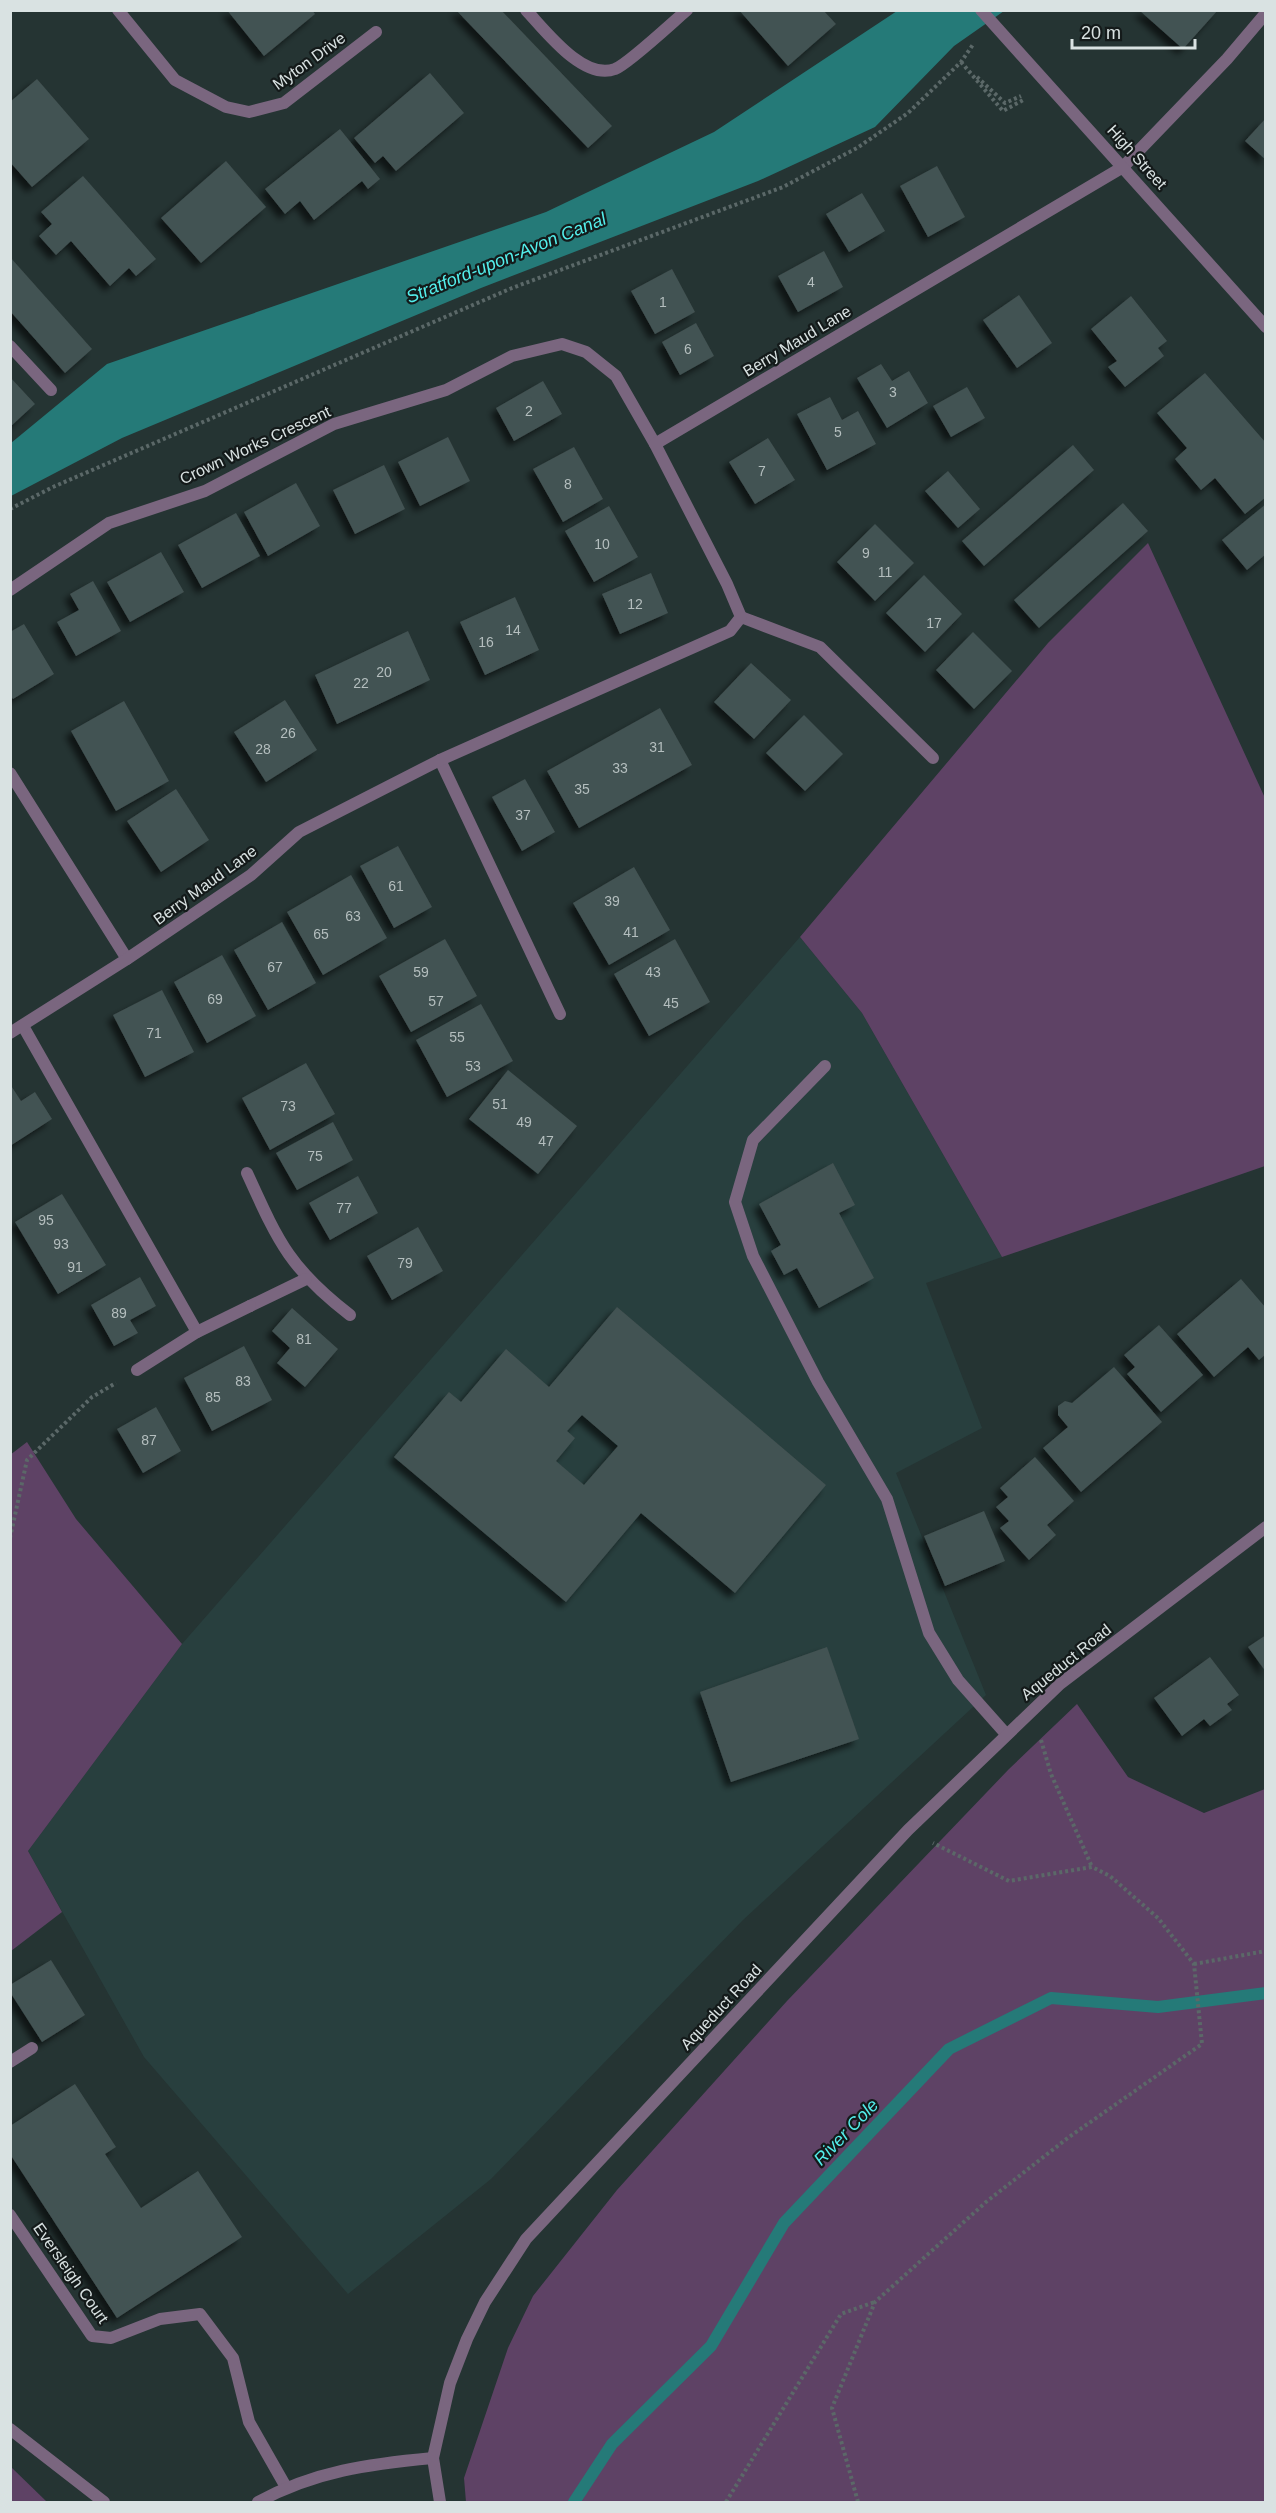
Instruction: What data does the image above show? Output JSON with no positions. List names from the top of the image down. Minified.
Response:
{"streets":{"street":["Myton Drive","High Street","Berry Maud Lane","Crown Works Crescent","Aqueduct Road","Eversleigh Court"]},"crossings":[["High Street","Berry Maud Lane"],["Berry Maud Lane","Crown Works Crescent"]],"water":["Stratford-upon-Avon Canal","River Cole"],"house_numbers":["4","1","6","3","2","5","7","8","10","9","11","12","17","14","16","20","22","26","31","28","33","35","37","61","39","63","41","65","67","59","43","69","57","45","71","55","53","51","73","49","47","75","77","95","93","79","91","89","81","83","85","87"],"scale_bar":"20 m"}
